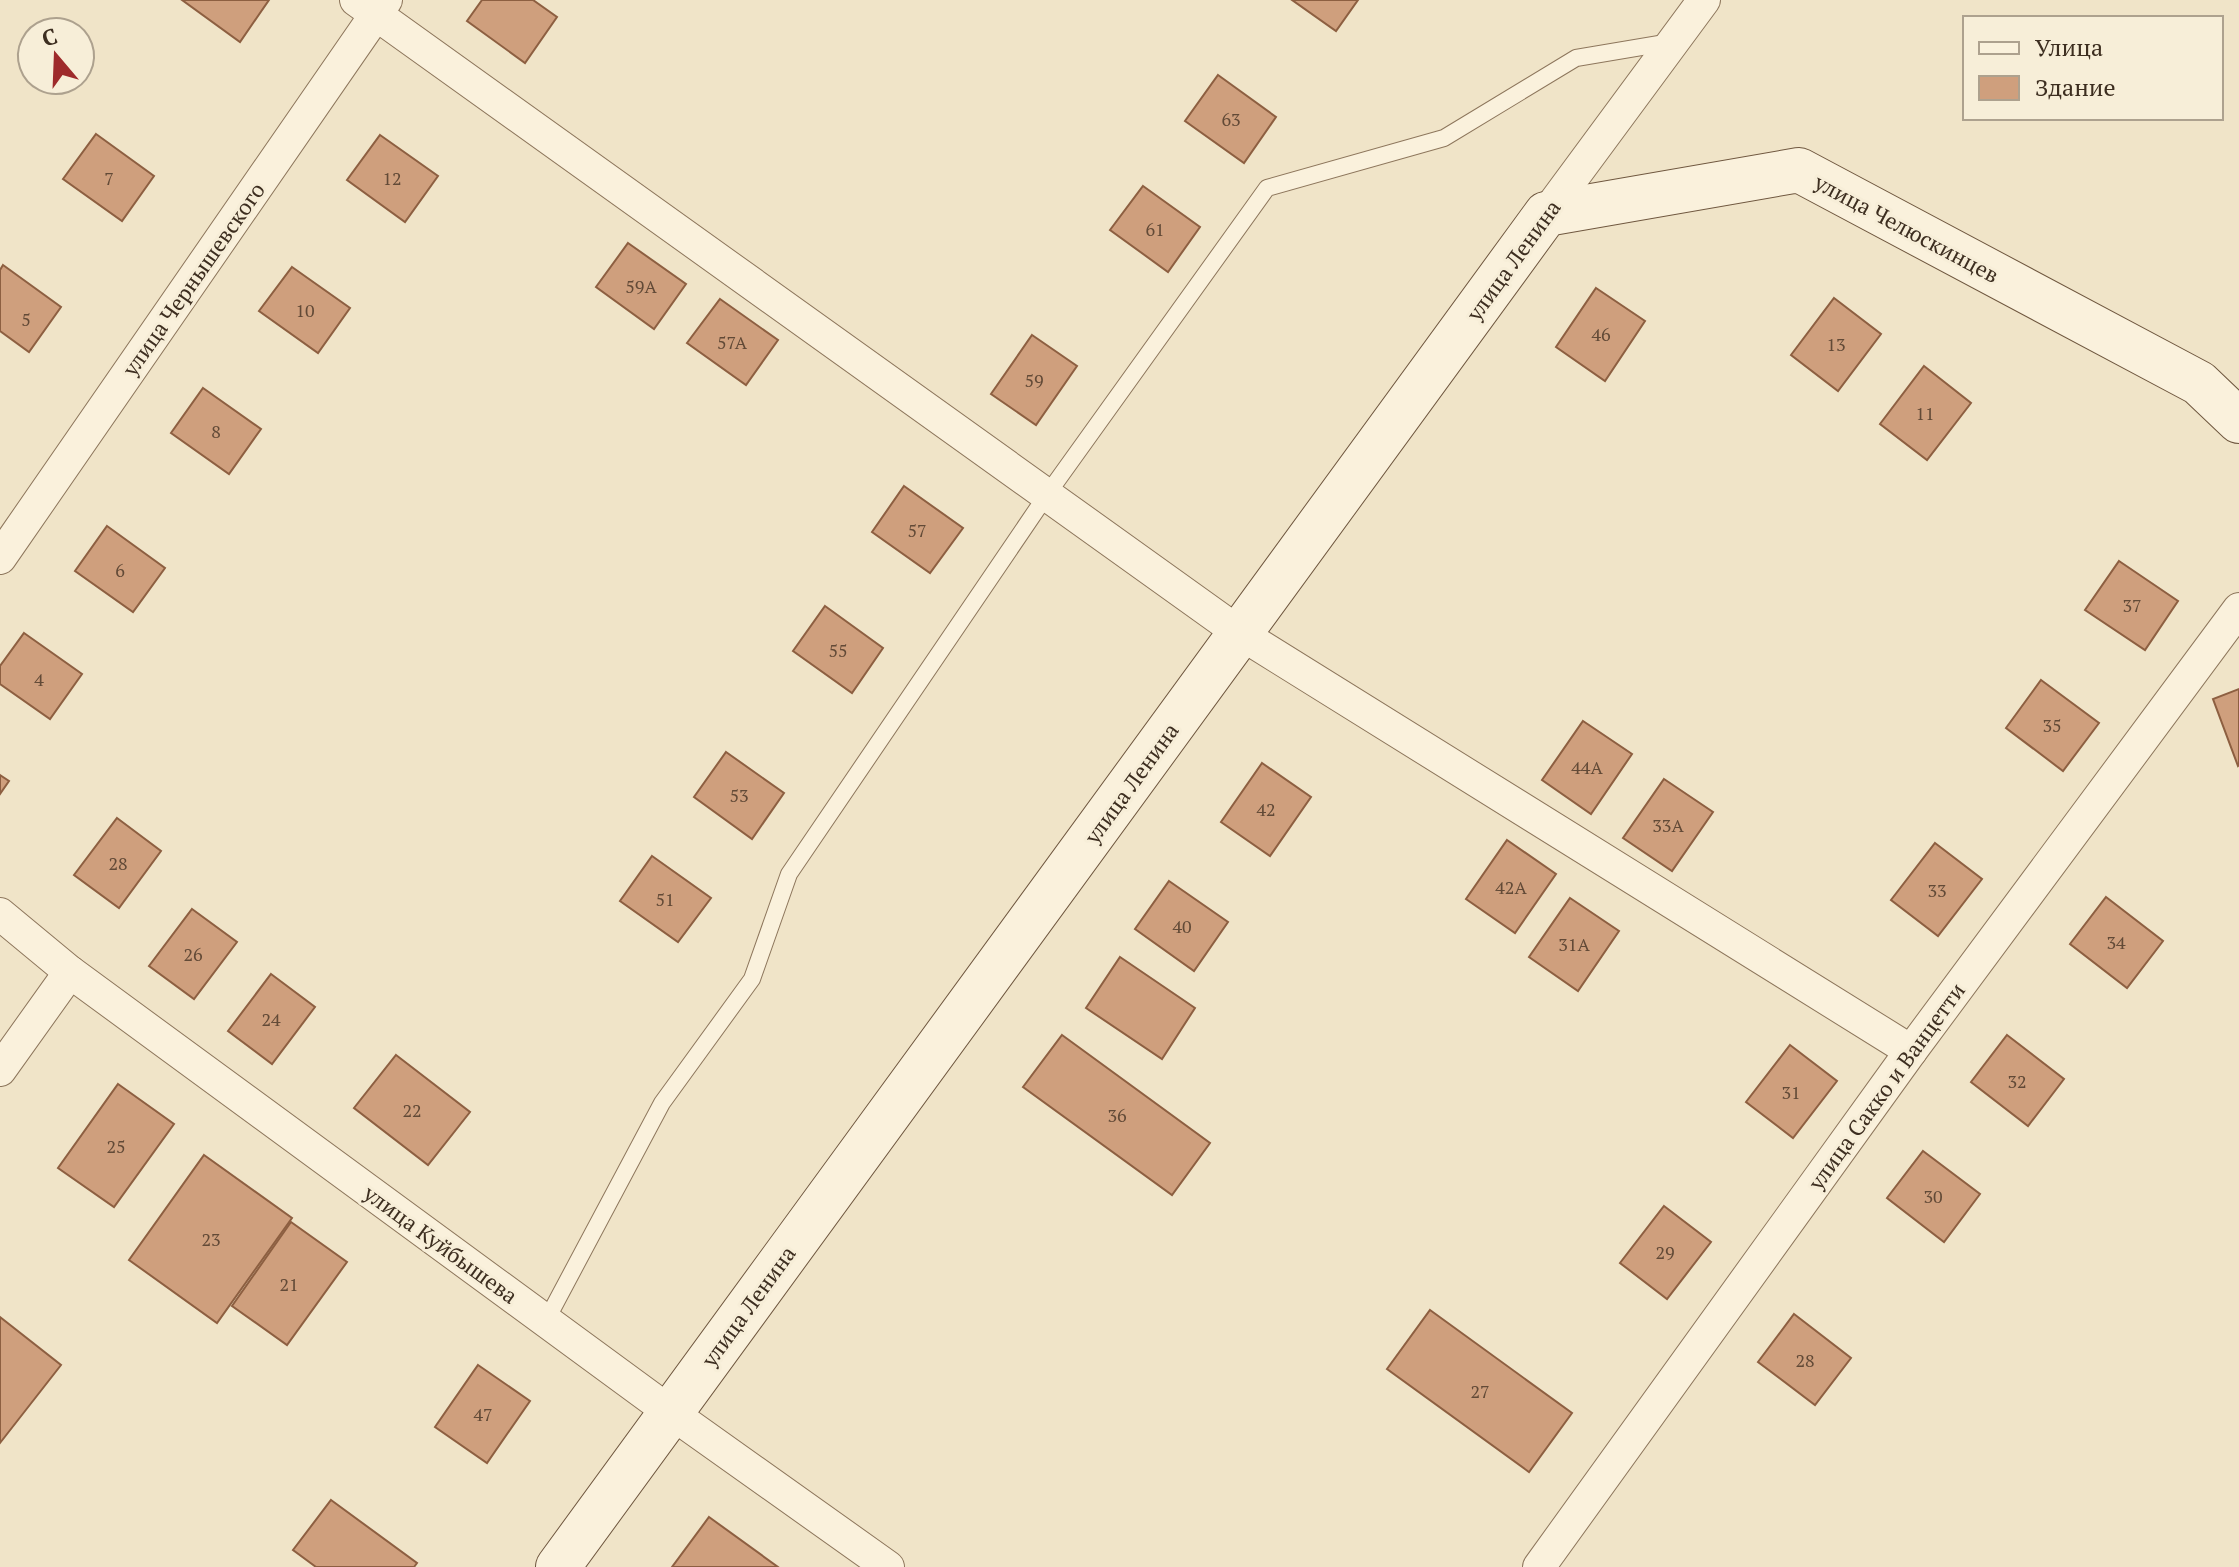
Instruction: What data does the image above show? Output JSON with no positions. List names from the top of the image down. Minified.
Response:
{"streets":{"main road":["улица Челюскинцев","улица Ленина"],"street":["улица Чернышевского","улица Сакко и Ванцетти","улица Куйбышева"]},"crossings":[["улица Челюскинцев","улица Ленина"],["улица Ленина","улица Куйбышева"]],"house_numbers":["63","7","12","61","59А","10","5","46","57А","13","59","11","8","57","6","37","55","4","35","44А","53","42","33А","28","42А","33","51","40","34","31А","26","24","32","31","22","36","25","30","23","29","21","28","27","47"],"legend":["Улица","Здание"],"north":"top"}
